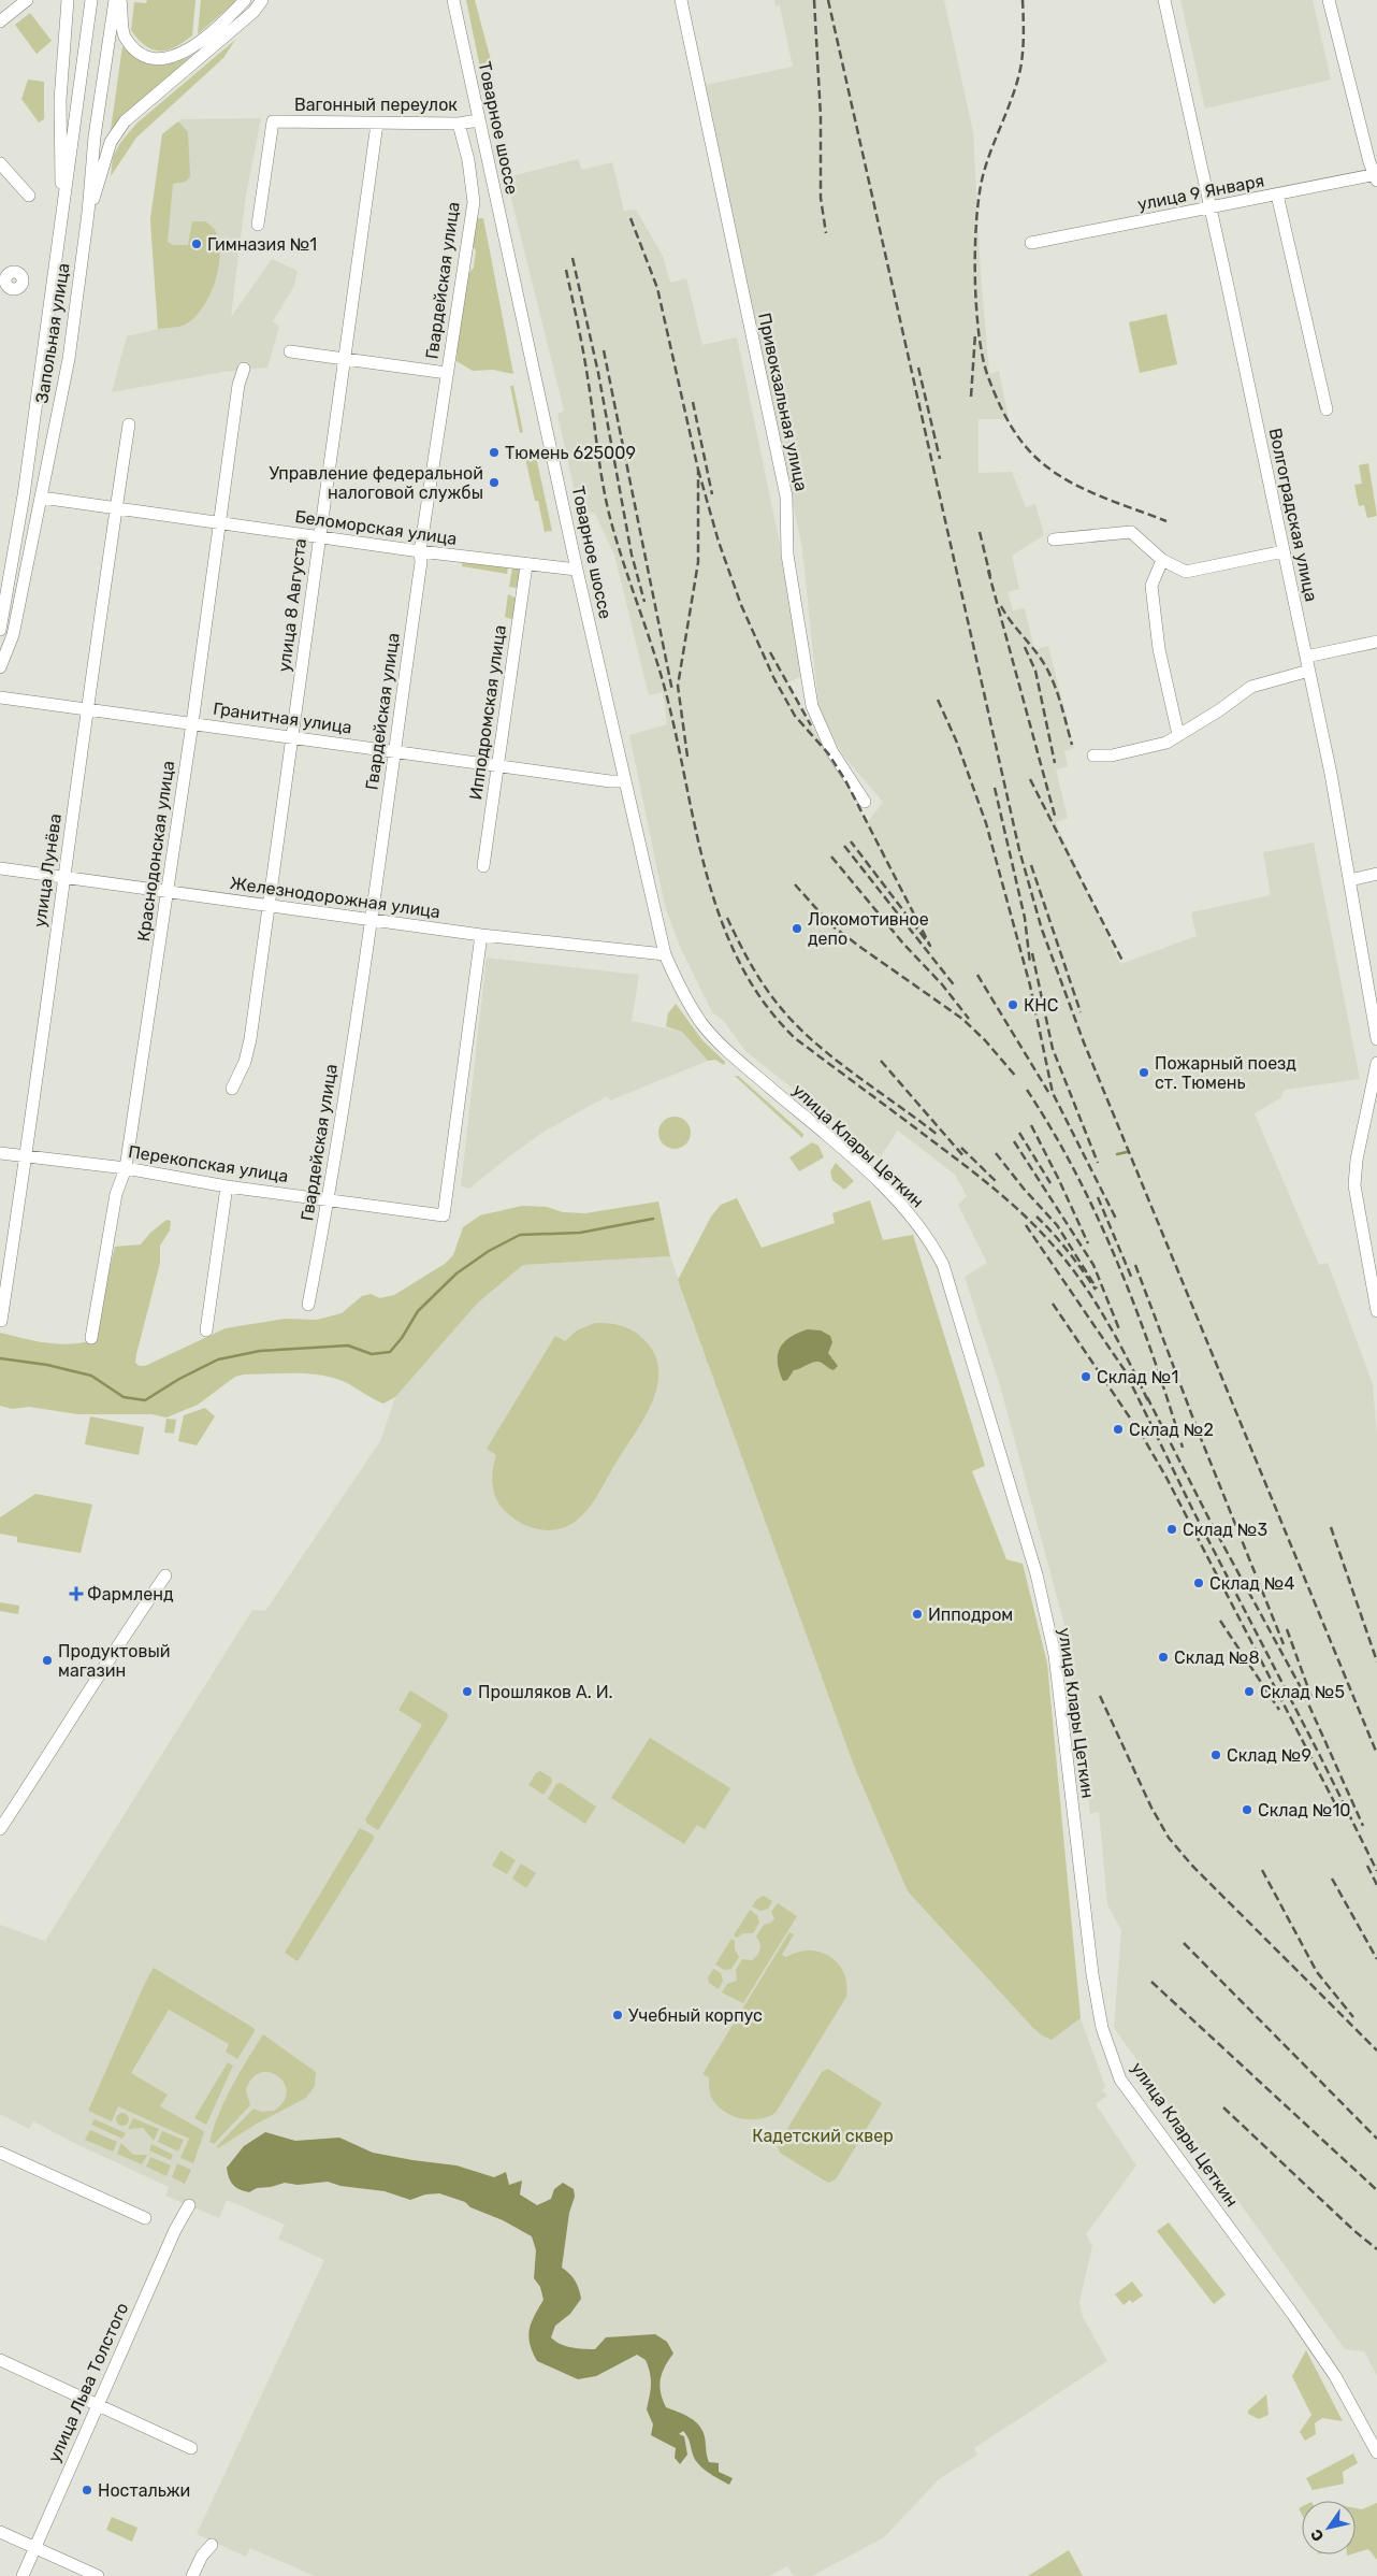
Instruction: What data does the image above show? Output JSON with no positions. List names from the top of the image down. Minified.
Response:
{"streets":{"street":["Вагонный переулок","Товарное шоссе","улица 9 Января","Гвардейская улица","Запольная улица","Привокзальная улица","Волгоградская улица","Беломорская улица","улица 8 Августа","Ипподромская улица","Гранитная улица","Краснодонская улица","улица Лунёва","Железнодорожная улица","улица Клары Цеткин","Перекопская улица","улица Льва Толстого"]},"crossings":[["Вагонный переулок","Товарное шоссе"],["Вагонный переулок","Гвардейская улица"],["Вагонный переулок","улица 8 Августа"],["Товарное шоссе","Беломорская улица"],["Товарное шоссе","Гранитная улица"],["Товарное шоссе","Железнодорожная улица"],["Товарное шоссе","улица Клары Цеткин"],["улица 9 Января","Волгоградская улица"],["Гвардейская улица","Беломорская улица"],["Гвардейская улица","Гранитная улица"],["Гвардейская улица","Железнодорожная улица"],["Гвардейская улица","Перекопская улица"],["Запольная улица","Беломорская улица"],["Беломорская улица","улица 8 Августа"],["Беломорская улица","Ипподромская улица"],["Беломорская улица","Краснодонская улица"],["Беломорская улица","улица Лунёва"],["улица 8 Августа","Гранитная улица"],["улица 8 Августа","Железнодорожная улица"],["Ипподромская улица","Гранитная улица"],["Гранитная улица","Краснодонская улица"],["Гранитная улица","улица Лунёва"],["Краснодонская улица","Железнодорожная улица"],["Краснодонская улица","Перекопская улица"],["улица Лунёва","Железнодорожная улица"],["улица Лунёва","Перекопская улица"],["Железнодорожная улица","улица Клары Цеткин"],["Железнодорожная улица","Перекопская улица"]],"parks":["Кадетский сквер"],"places":{"other":["Гимназия №1","Тюмень 625009","Управление федеральной налоговой службы","Локомотивное депо","КНС","Пожарный поезд ст. Тюмень","Склад №1","Склад №2","Склад №3","Склад №4","Ипподром","Склад №8","Продуктовый магазин","Прошляков А. И.","Склад №5","Склад №9","Склад №10","Учебный корпус","Ностальжи"],"health":["Фармленд"]},"north":"bottom left"}
